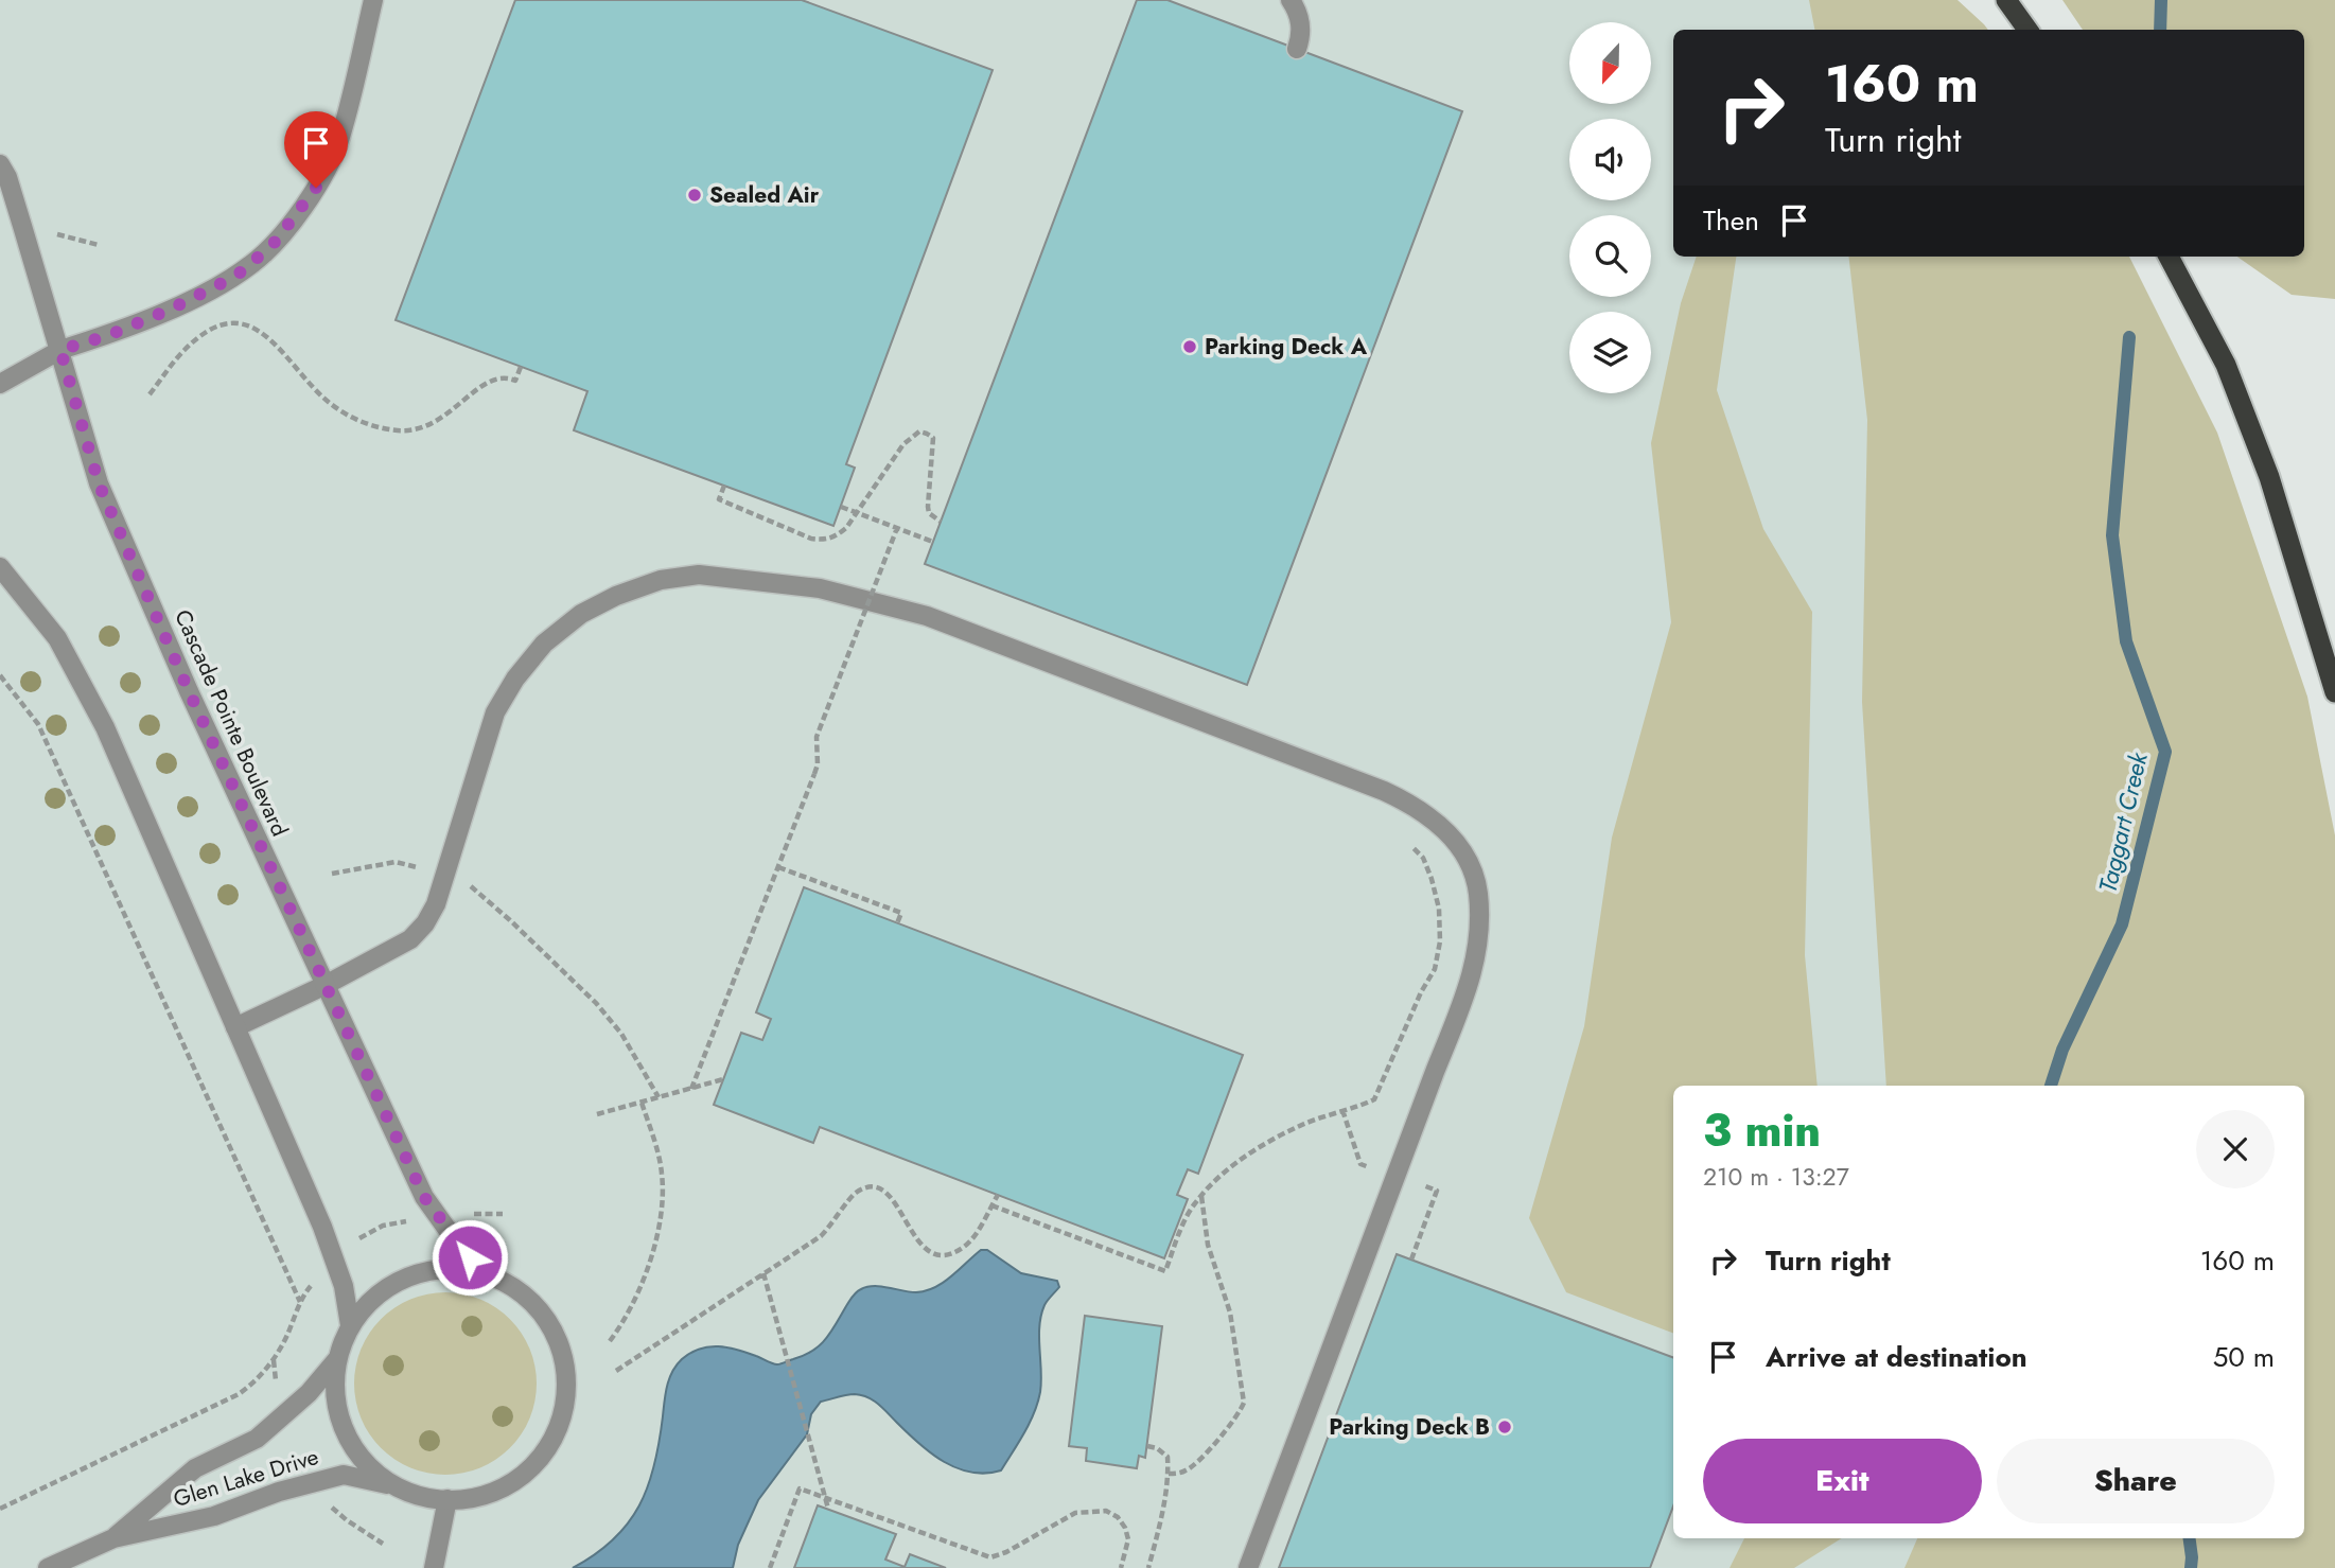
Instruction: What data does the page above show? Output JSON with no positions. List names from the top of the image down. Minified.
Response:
{"streets":{"street":["Cascade Pointe Boulevard","Glen Lake Drive"]},"crossings":[["Cascade Pointe Boulevard","Glen Lake Drive"]],"water":["Taggart Creek"],"places":["Sealed Air","Parking Deck A","Parking Deck B"],"north":"bottom","page":{"turn":["160 m","Turn right"],"then":"Then","heading":["3 min","210 m · 13:27"],"list":[{"name":"Turn right","value":"160 m"},{"name":"Arrive at destination","value":"50 m"}],"buttons":["Exit","Share"]}}
